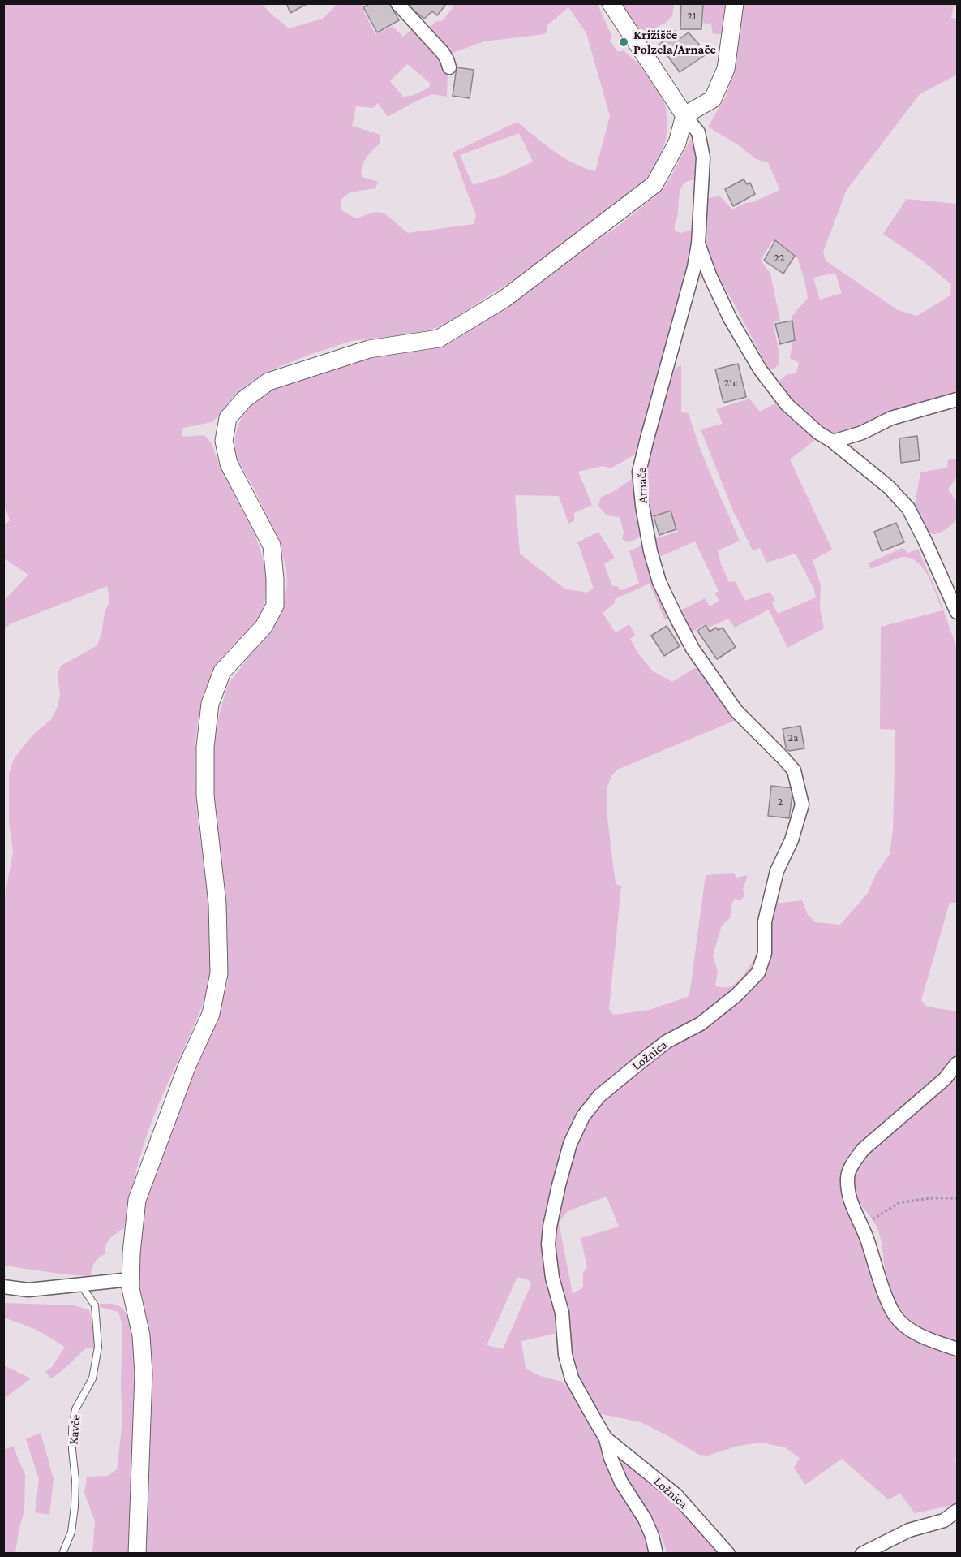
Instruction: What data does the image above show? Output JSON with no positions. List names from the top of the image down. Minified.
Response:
{"streets":{"street":["Arnače","Ložnica"],"lane":["Kavče"]},"crossings":[["Arnače","Ložnica"]],"places":["Križišče Polzela/Arnače"],"house_numbers":["21","22","21c","2a","2"]}
